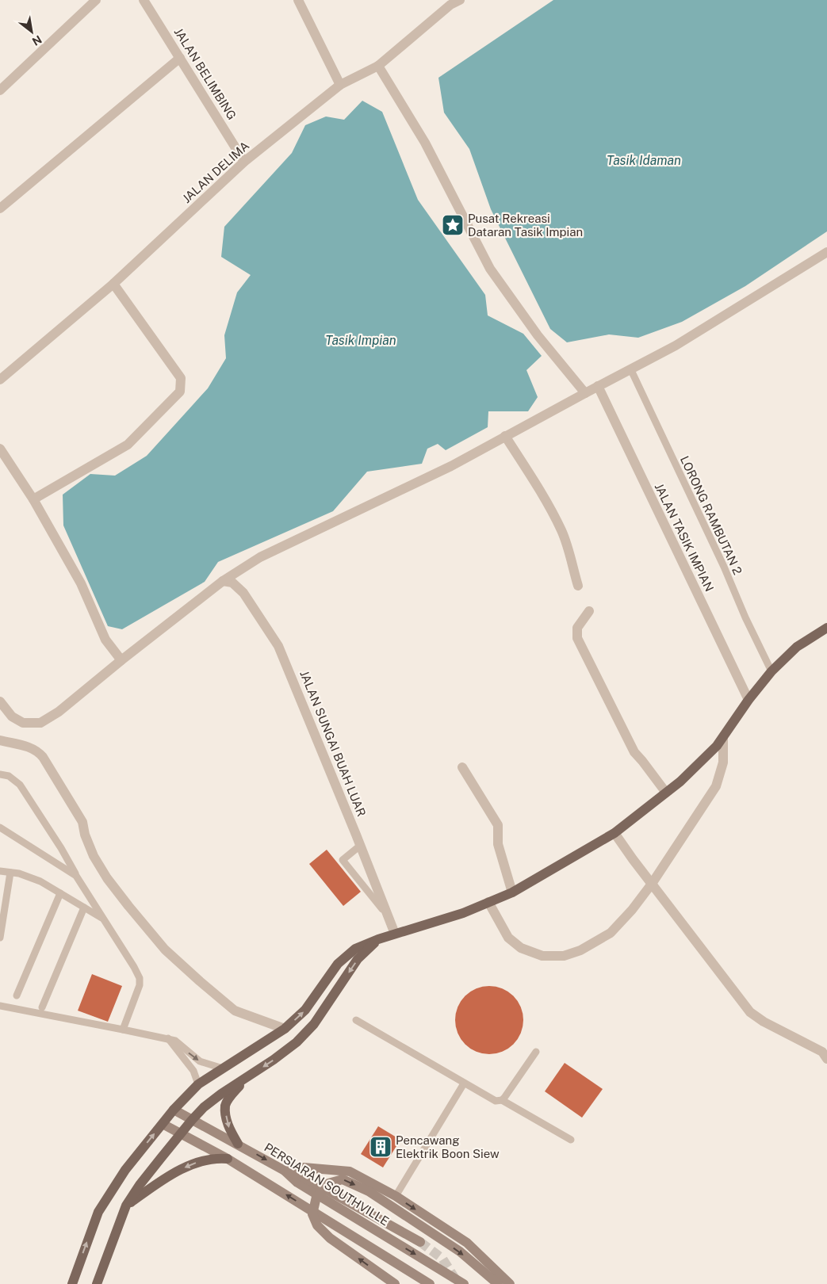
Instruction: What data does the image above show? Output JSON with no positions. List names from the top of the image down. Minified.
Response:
{"streets":{"main road":["PERSIARAN SOUTHVILLE"],"street":["JALAN BELIMBING","JALAN DELIMA","JALAN TASIK IMPIAN","JALAN SUNGAI BUAH LUAR"],"lane":["LORONG RAMBUTAN 2"]},"crossings":[["JALAN BELIMBING","JALAN DELIMA"]],"water":["Tasik Idaman","Tasik Impian"],"places":{"place":["Pusat Rekreasi Dataran Tasik Impian"],"building":["Pencawang Elektrik Boon Siew"]},"north":"bottom right"}
